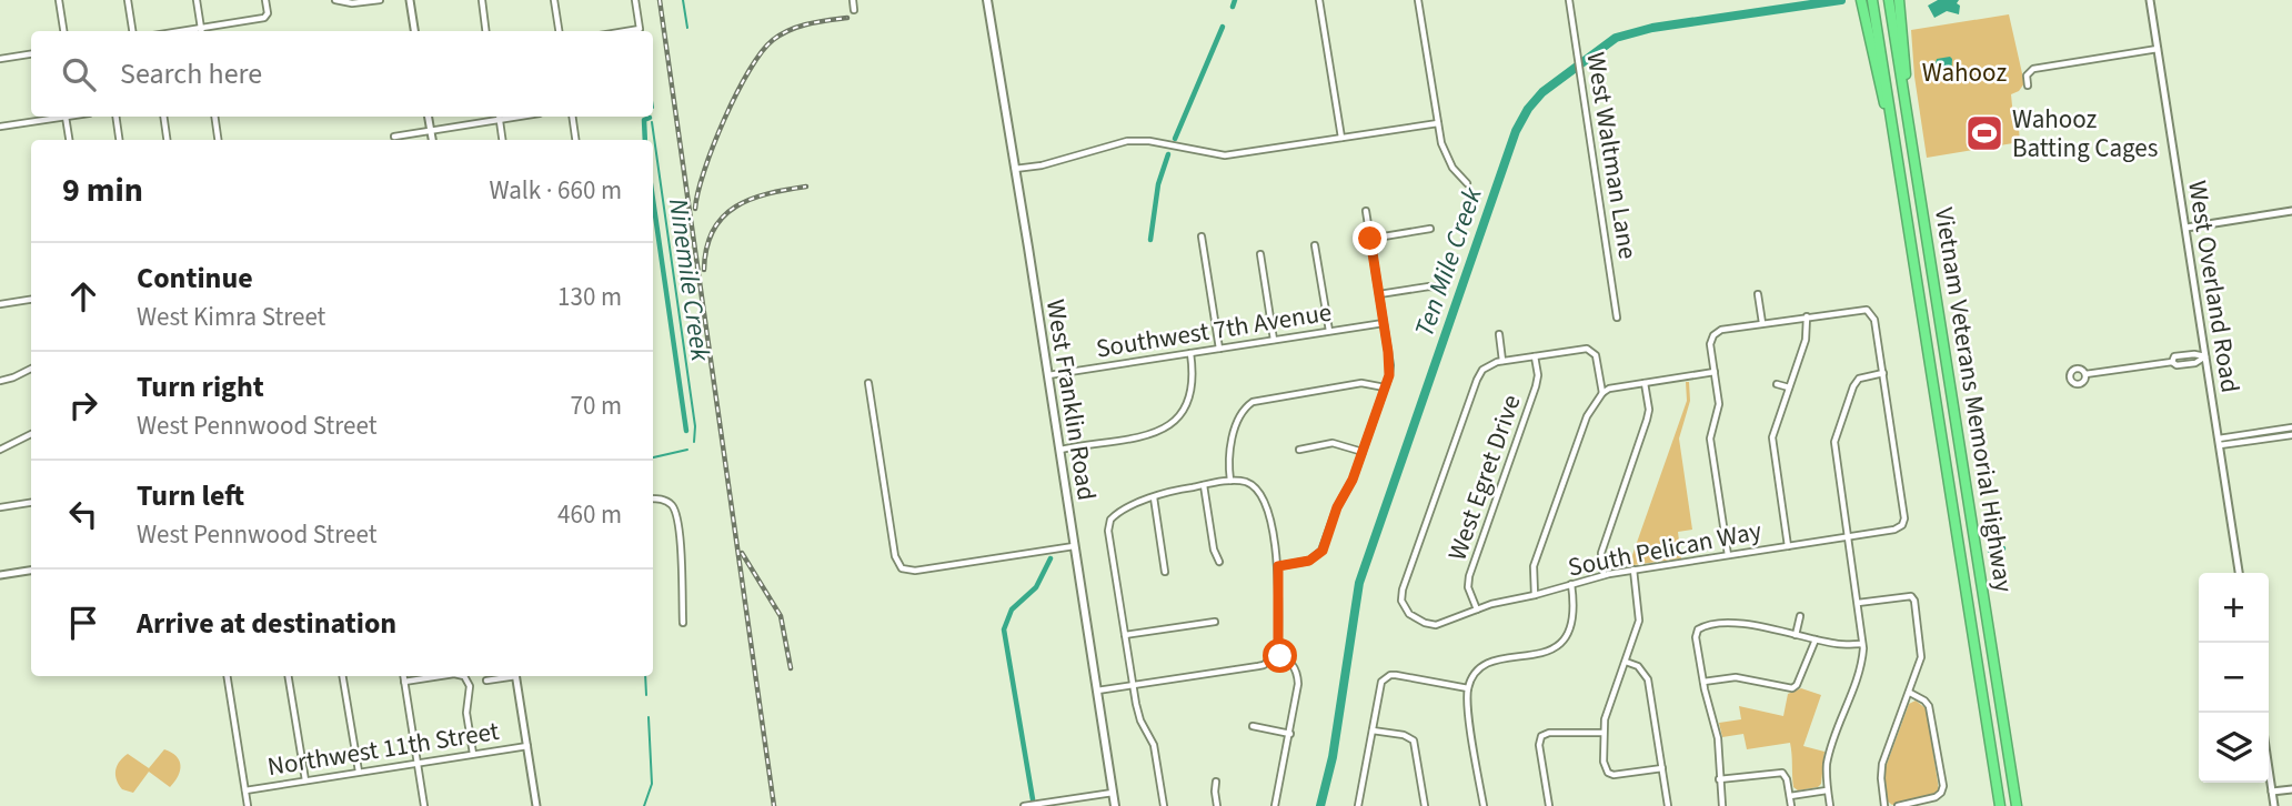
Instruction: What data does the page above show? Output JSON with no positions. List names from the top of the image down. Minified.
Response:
{"streets":{"highway":["Vietnam Veterans Memorial Highway"],"main road":["West Franklin Road"],"street":["West Waltman Lane","West Overland Road","Southwest 7th Avenue","West Egret Drive","South Pelican Way","Northwest 11th Street"]},"crossings":[["Southwest 7th Avenue","West Franklin Road"],["West Egret Drive","South Pelican Way"]],"water":["Ten Mile Creek","Ninemile Creek"],"parks":["Wahooz"],"places":{"sports":["Wahooz Batting Cages"]},"page":{"search":"Search here","heading":["9 min","Walk · 660 m"],"list":[["Continue","West Kimra Street","130 m"],["Turn right","West Pennwood Street","70 m"],["Turn left","West Pennwood Street","460 m"],"Arrive at destination"],"map_buttons":["+","−"]}}
